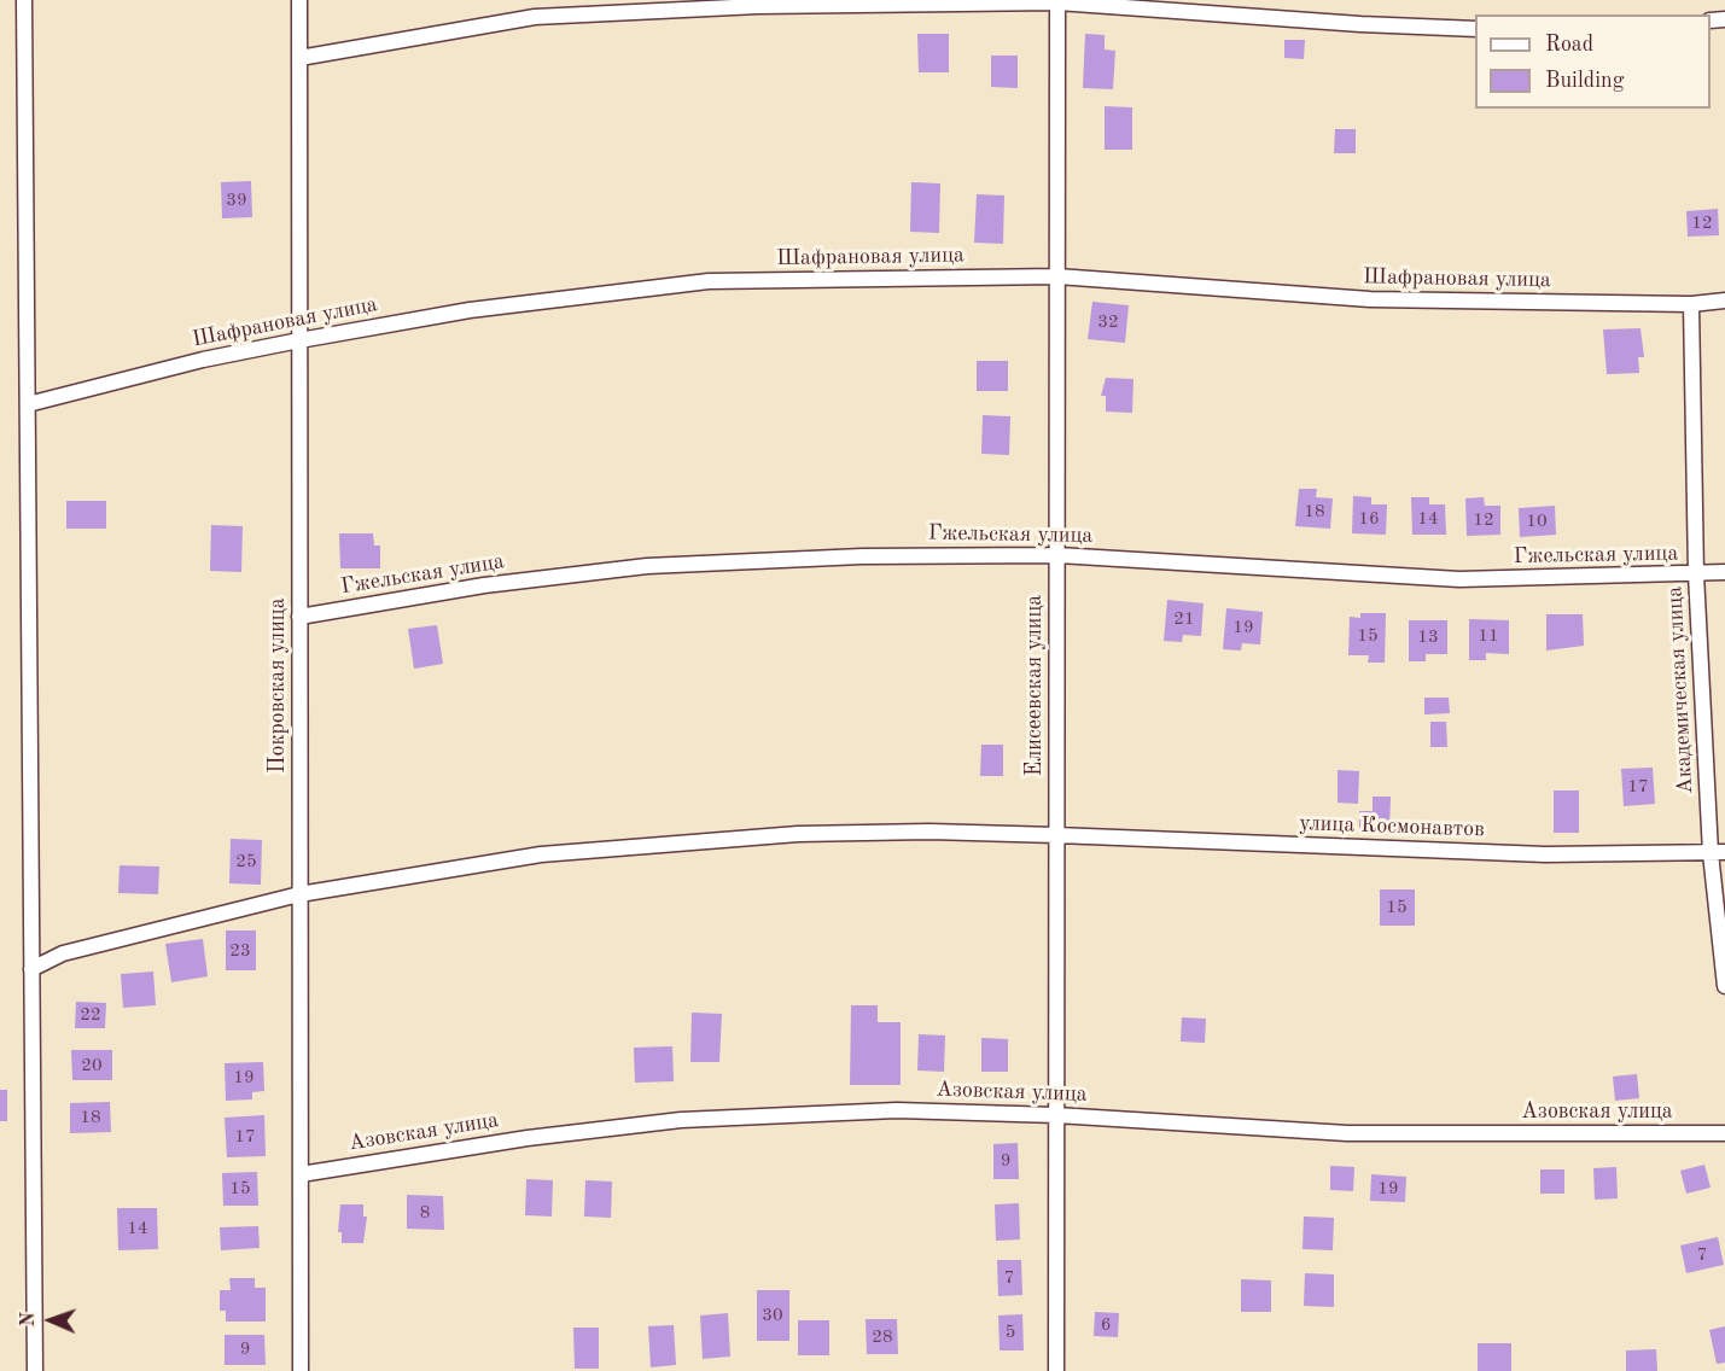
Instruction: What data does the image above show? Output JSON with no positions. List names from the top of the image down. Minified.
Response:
{"streets":{"street":["Шафрановая улица","Гжельская улица","Покровская улица","Елисеевская улица","Академическая улица","улица Космонавтов","Азовская улица"]},"crossings":[["Шафрановая улица","Покровская улица"],["Шафрановая улица","Елисеевская улица"],["Шафрановая улица","Академическая улица"],["Гжельская улица","Покровская улица"],["Гжельская улица","Елисеевская улица"],["Гжельская улица","Академическая улица"],["Покровская улица","улица Космонавтов"],["Покровская улица","Азовская улица"],["Елисеевская улица","улица Космонавтов"],["Елисеевская улица","Азовская улица"],["Академическая улица","улица Космонавтов"]],"house_numbers":["39","12","32","18","16","14","12","10","21","19","15","11","13","17","25","15","23","22","20","19","18","17","9","15","19","8","14","7","7","30","6","5","28","9"],"legend":["Road","Building"],"north":"left"}
